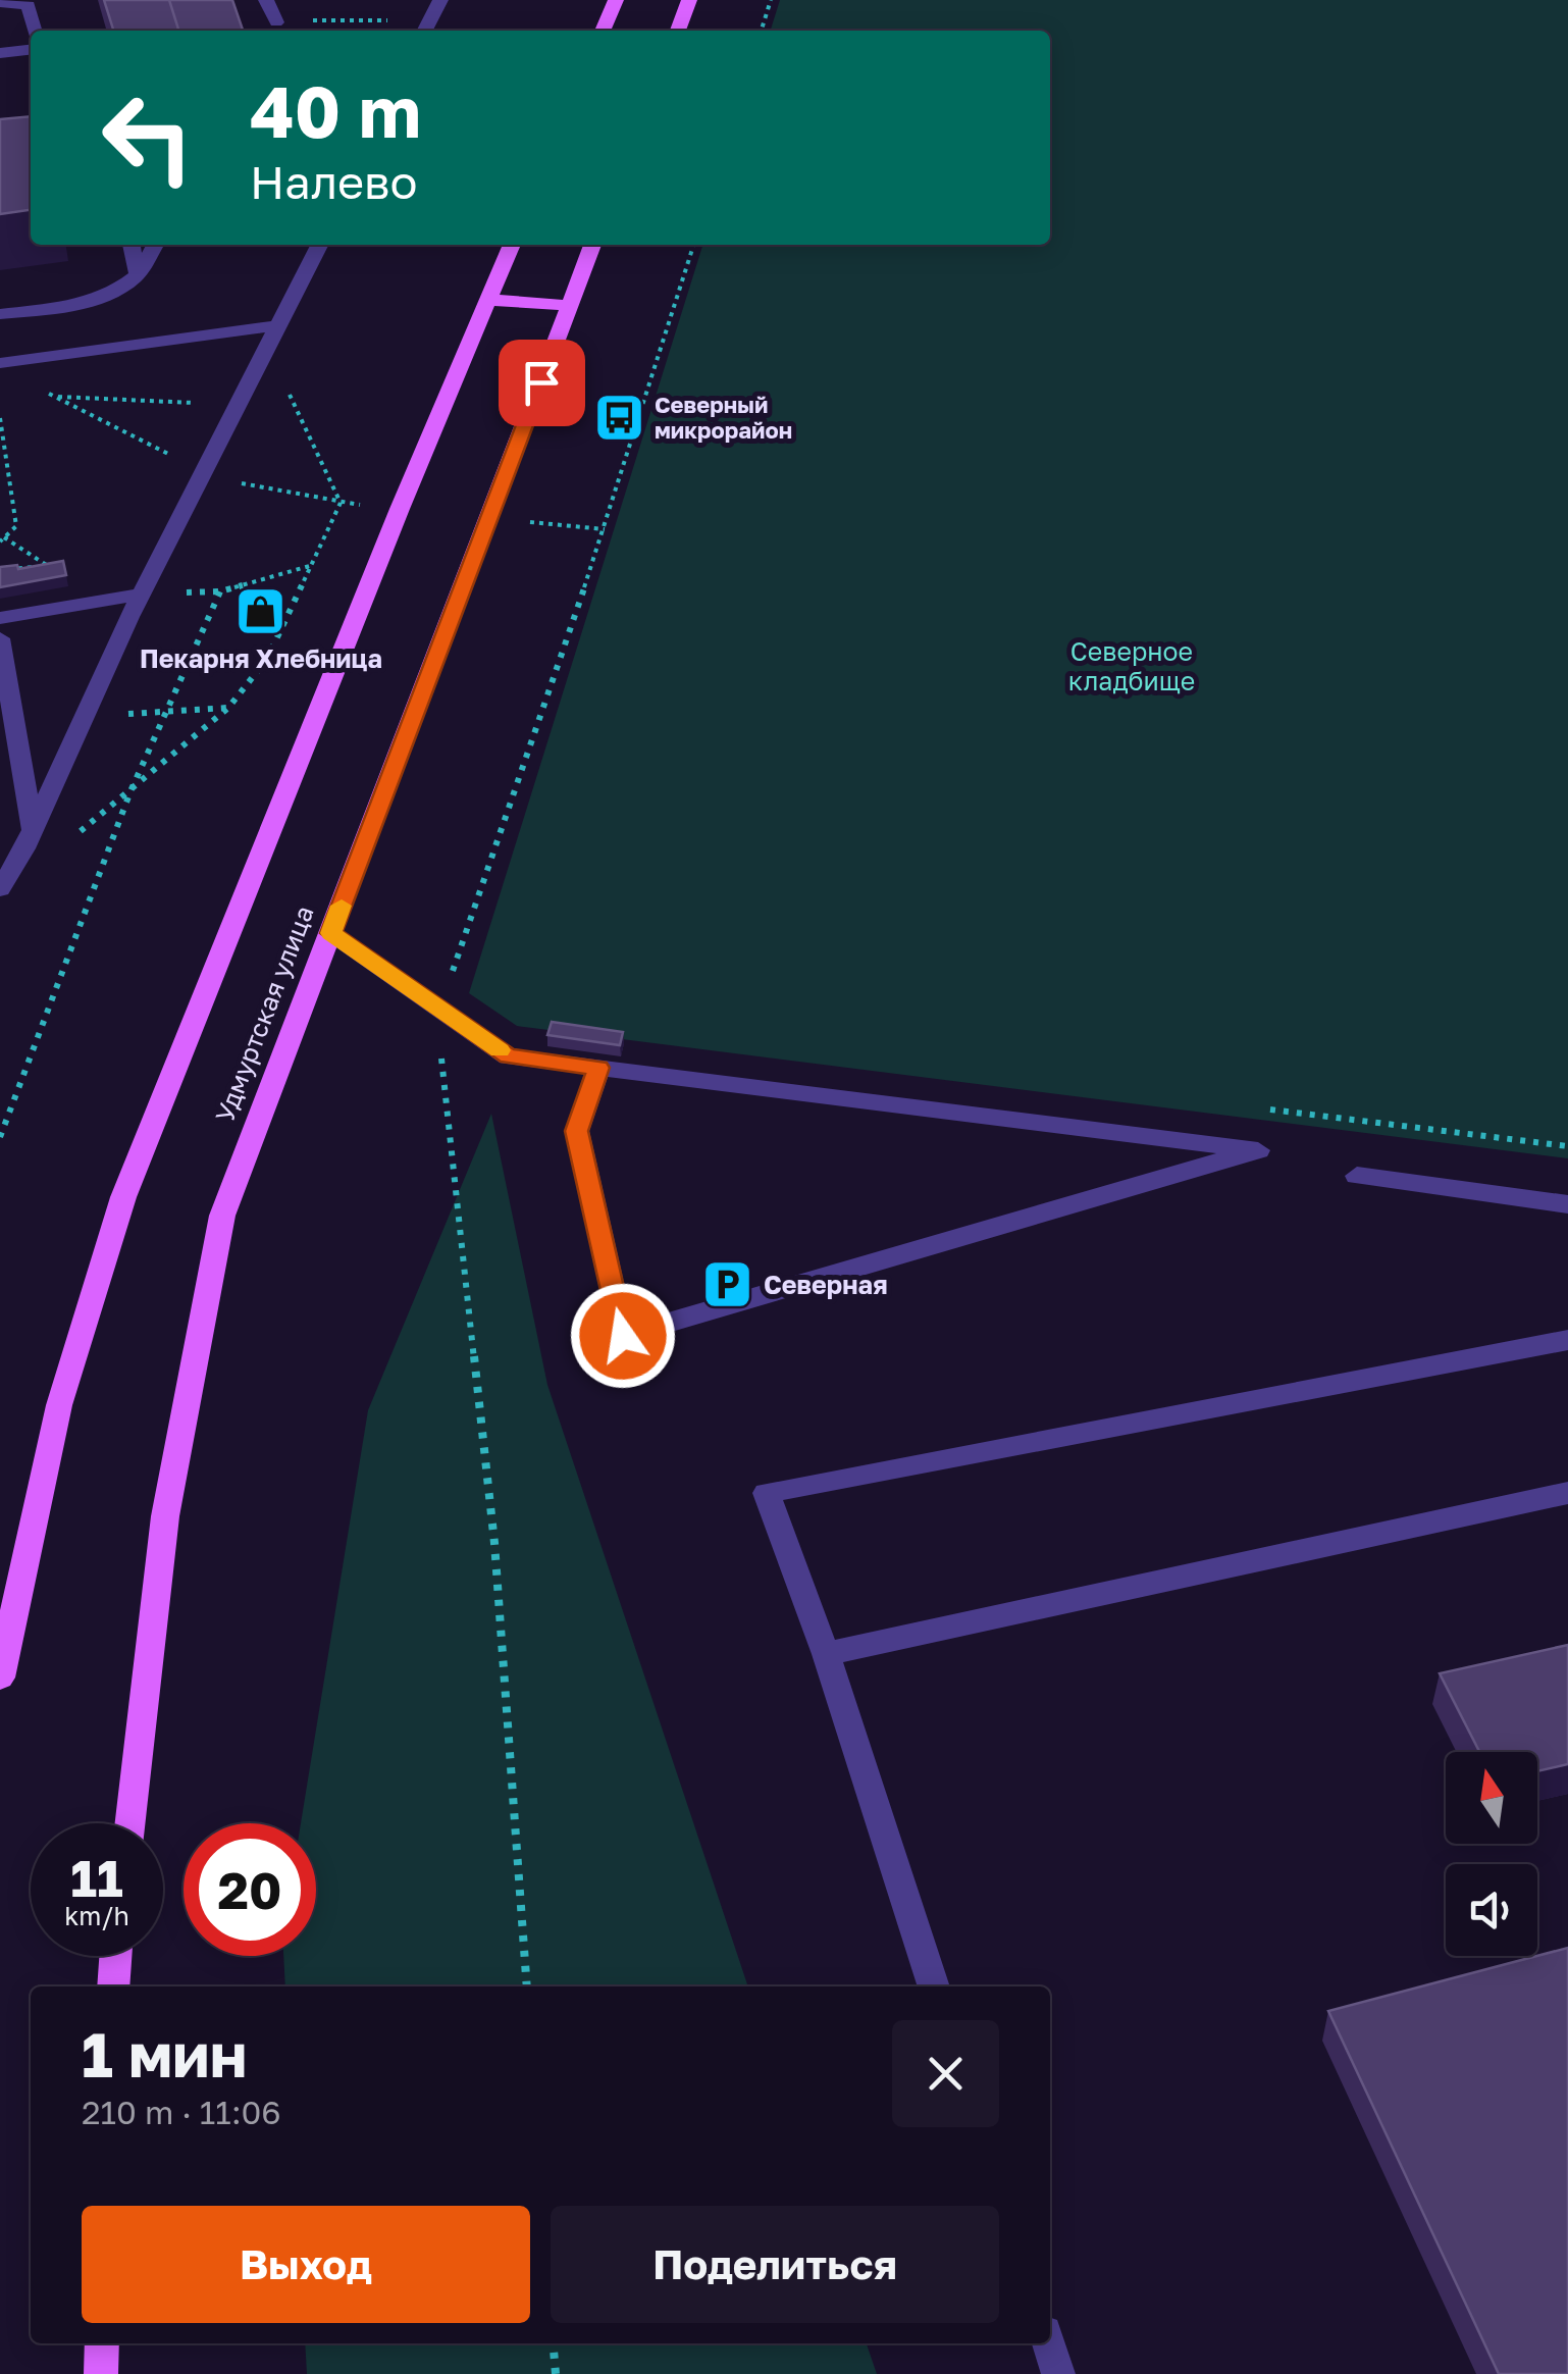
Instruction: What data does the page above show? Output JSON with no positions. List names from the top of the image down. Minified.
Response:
{"streets":{"main road":["Удмуртская улица"]},"parks":["Северное кладбище"],"places":{"bus stop":["Северный микрорайон"],"shop":["Пекарня Хлебница"],"parking":["Северная"]},"north":"top","page":{"turn":["40 m","Налево"],"speed":"11 km/h","limit":"20","heading":["1 мин","210 m · 11:06"],"buttons":["Выход","Поделиться"]}}
